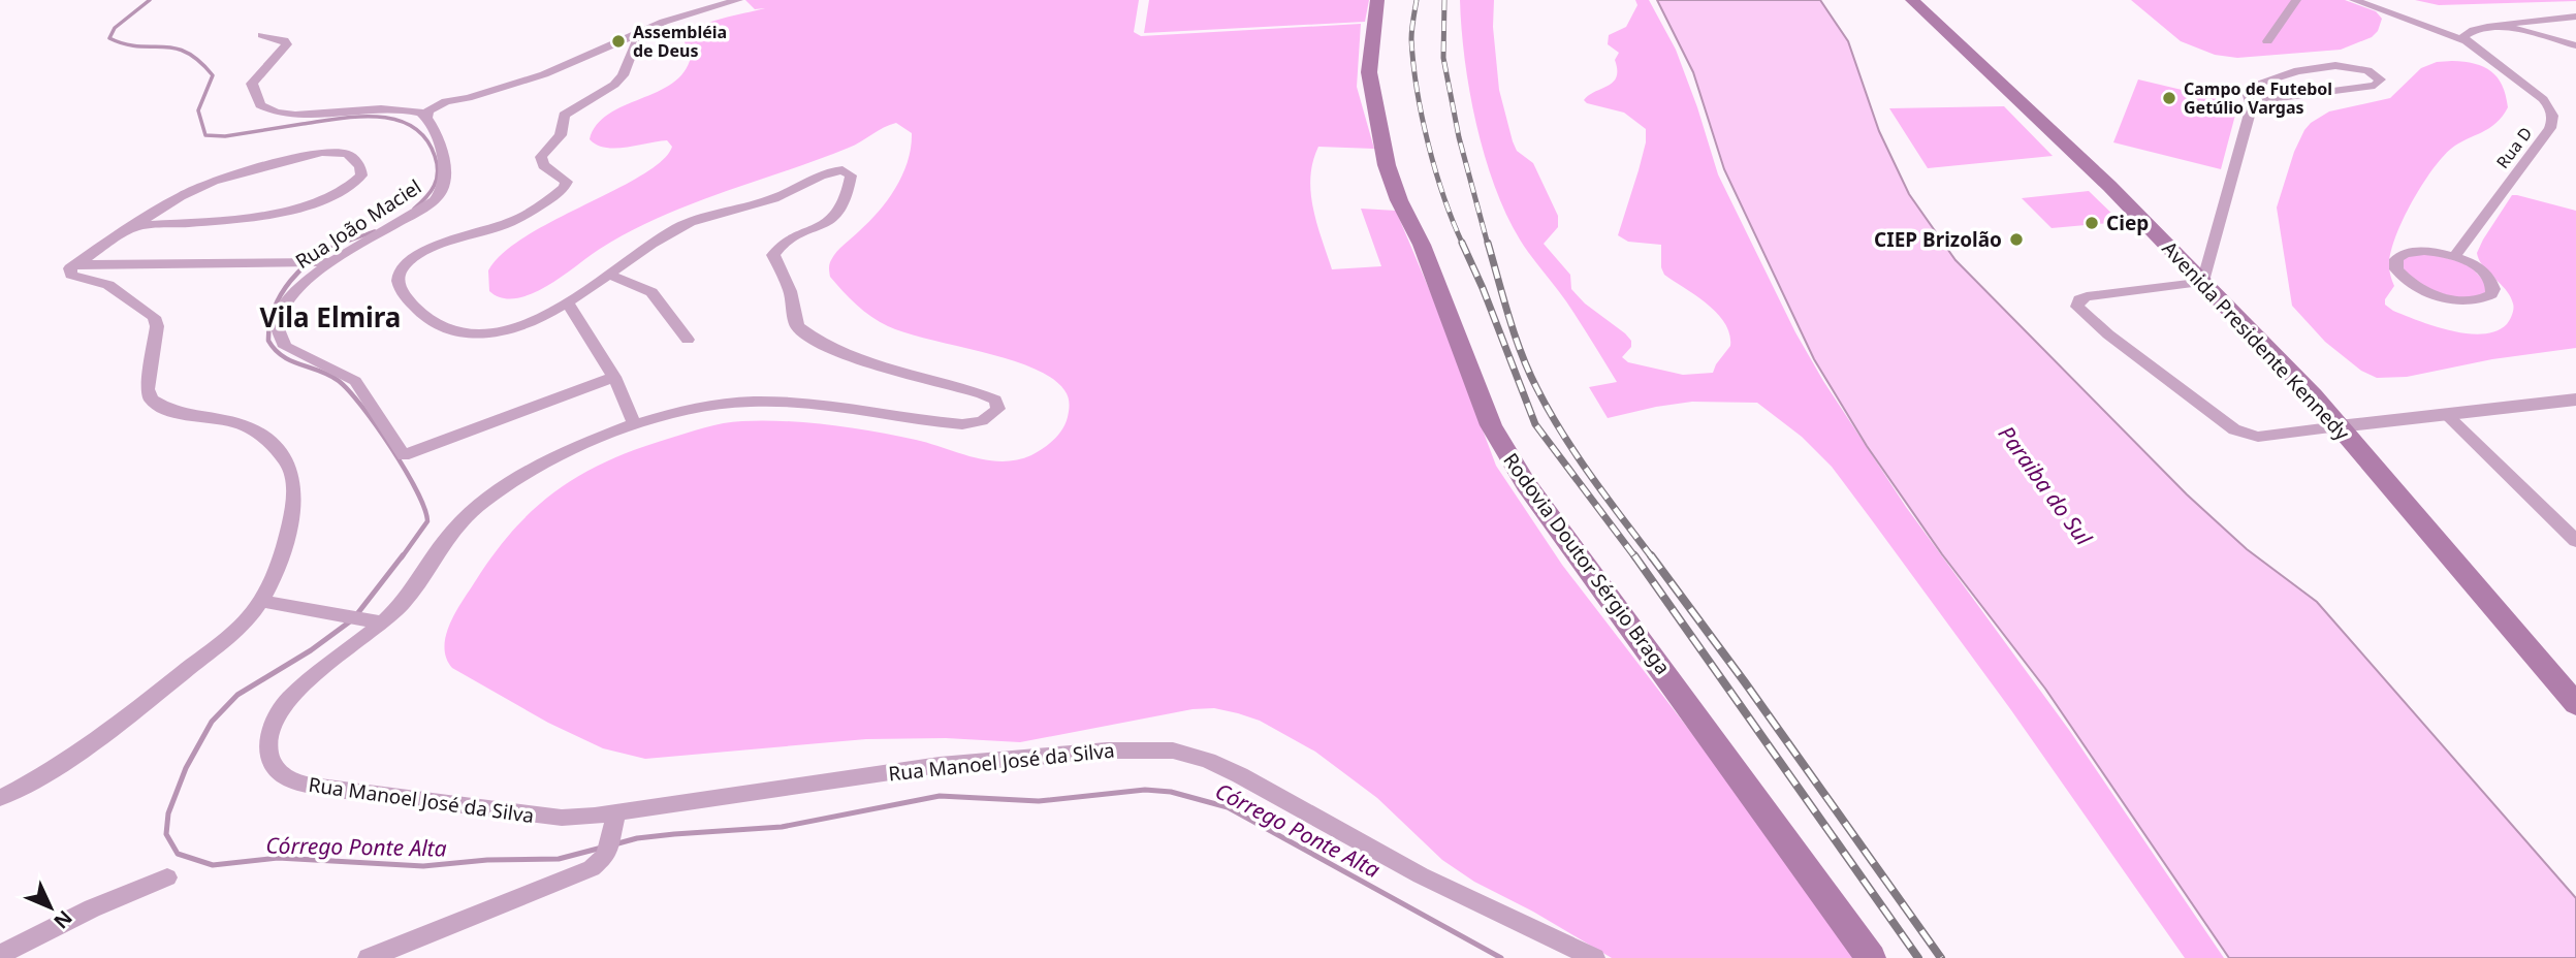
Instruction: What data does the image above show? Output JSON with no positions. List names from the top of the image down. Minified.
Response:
{"streets":{"main road":["Avenida Presidente Kennedy","Rodovia Doutor Sérgio Braga"],"street":["Rua D","Rua João Maciel","Rua Manoel José da Silva"]},"districts":["Vila Elmira"],"water":["Paraiba do Sul","Córrego Ponte Alta"],"places":["Assembléia de Deus","Campo de Futebol Getúlio Vargas","Ciep","CIEP Brizolão"],"north":"bottom right"}
